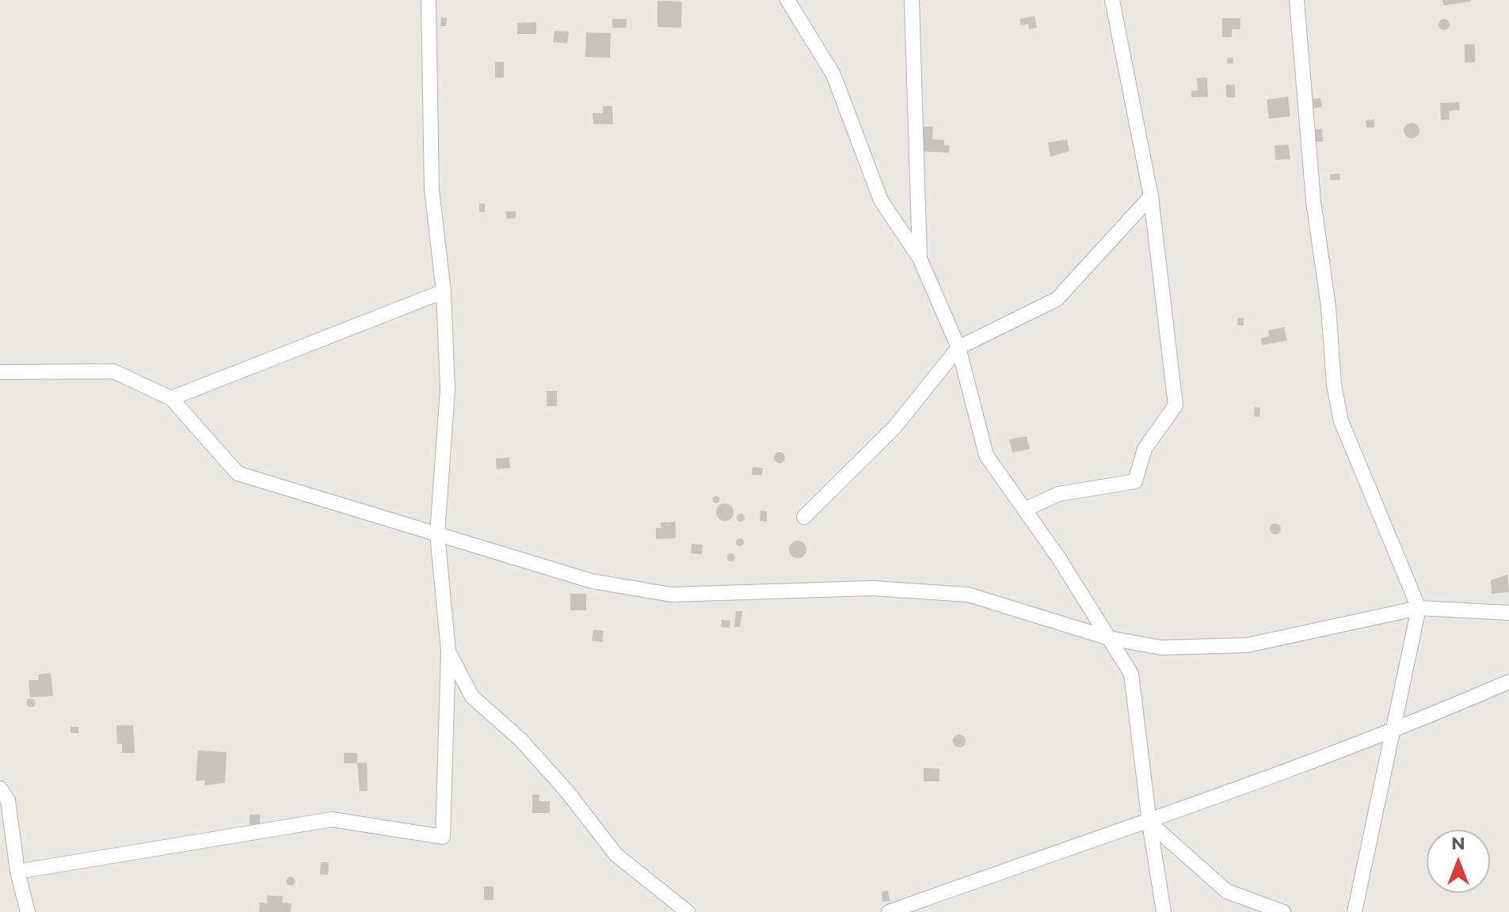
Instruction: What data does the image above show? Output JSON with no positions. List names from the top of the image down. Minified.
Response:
{"north":"top"}
